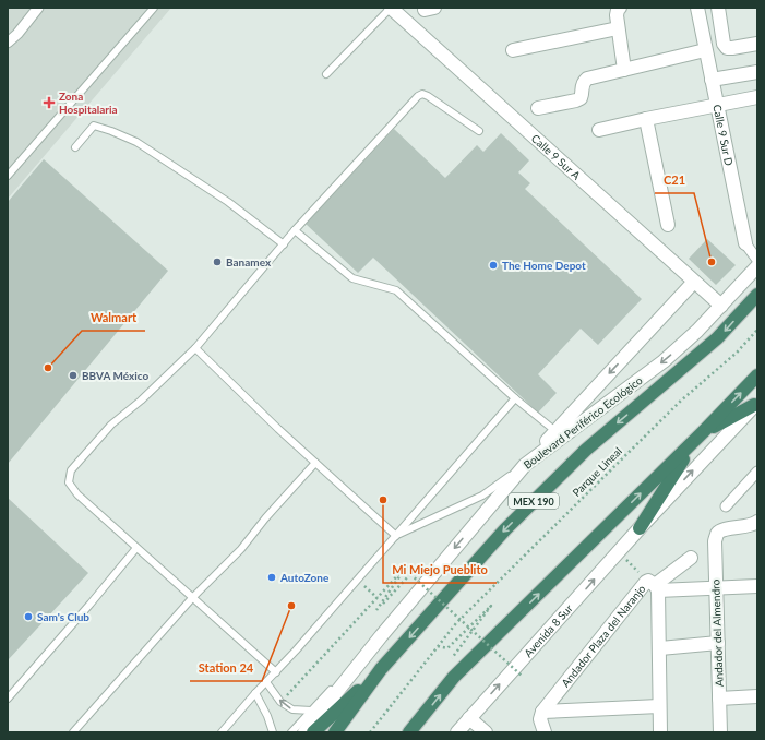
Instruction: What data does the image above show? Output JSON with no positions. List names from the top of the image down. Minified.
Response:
{"streets":{"highway":["Boulevard Periférico Ecológico","MEX 190"],"street":["Calle 9 Sur D","Calle 9 Sur A","Avenida 8 Sur","Andador del Almendro","Andador Plaza del Naranjo"],"path":["Parque Lineal"]},"crossings":[["Calle 9 Sur A","Boulevard Periférico Ecológico"]],"one_way":["Avenida 8 Sur"],"places":{"health":["Zona Hospitalaria"],"other":["Banamex","C21","The Home Depot","Walmart","BBVA México","Mi Miejo Pueblito","AutoZone","Station 24","Sam's Club"]}}
